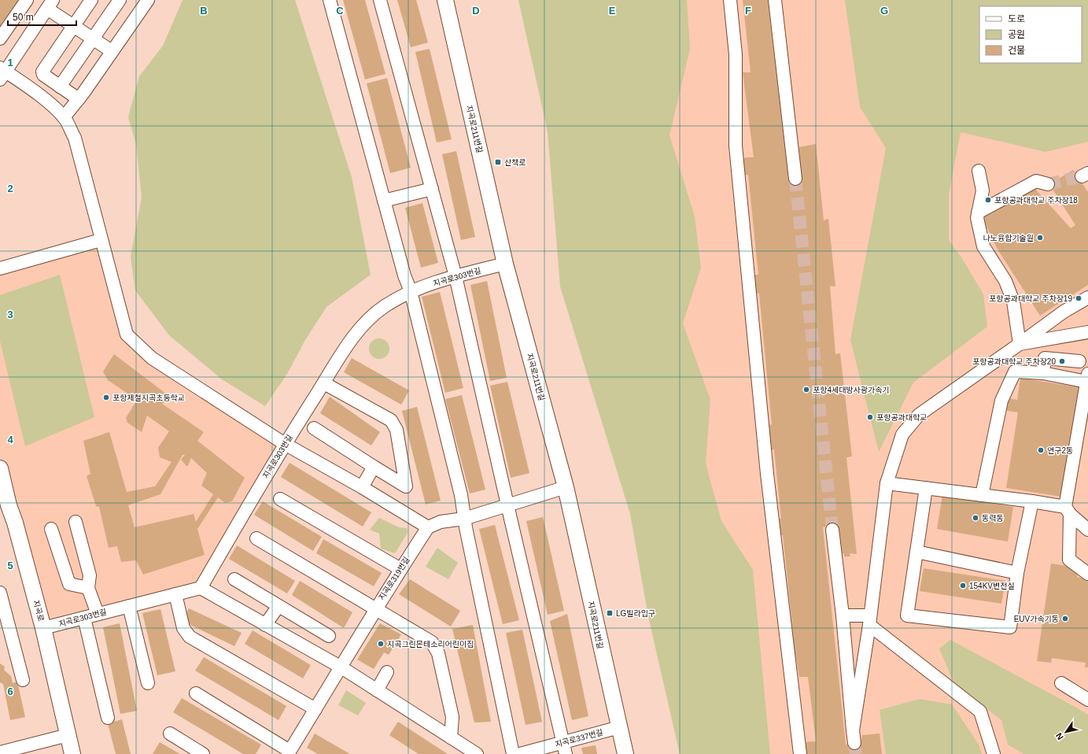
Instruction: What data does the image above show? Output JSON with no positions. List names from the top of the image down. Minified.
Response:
{"streets":{"main road":["지곡로211번길","지곡로"],"street":["지곡로303번길","지곡로319번길","지곡로337번길"]},"crossings":[["지곡로211번길","지곡로303번길"],["지곡로211번길","지곡로337번길"],["지곡로303번길","지곡로"]],"places":{"transit":["산책로","LG빌라입구"],"other":["포항공과대학교 주차장18","나노융합기술원","포항공과대학교 주차장19","포항공과대학교 주차장20","포항4세대방사광가속기","포항제철지곡초등학교","포항공과대학교","연구2동","동력동","154KV변전실","EUV가속기동","지곡그린몬테소리어린이집"]},"legend":["도로","공원","건물"],"scale_bar":"50 m","north":"bottom left","grid":{"columns":["B","C","D","E","F","G"],"rows":["1","2","3","4","5","6"]}}
